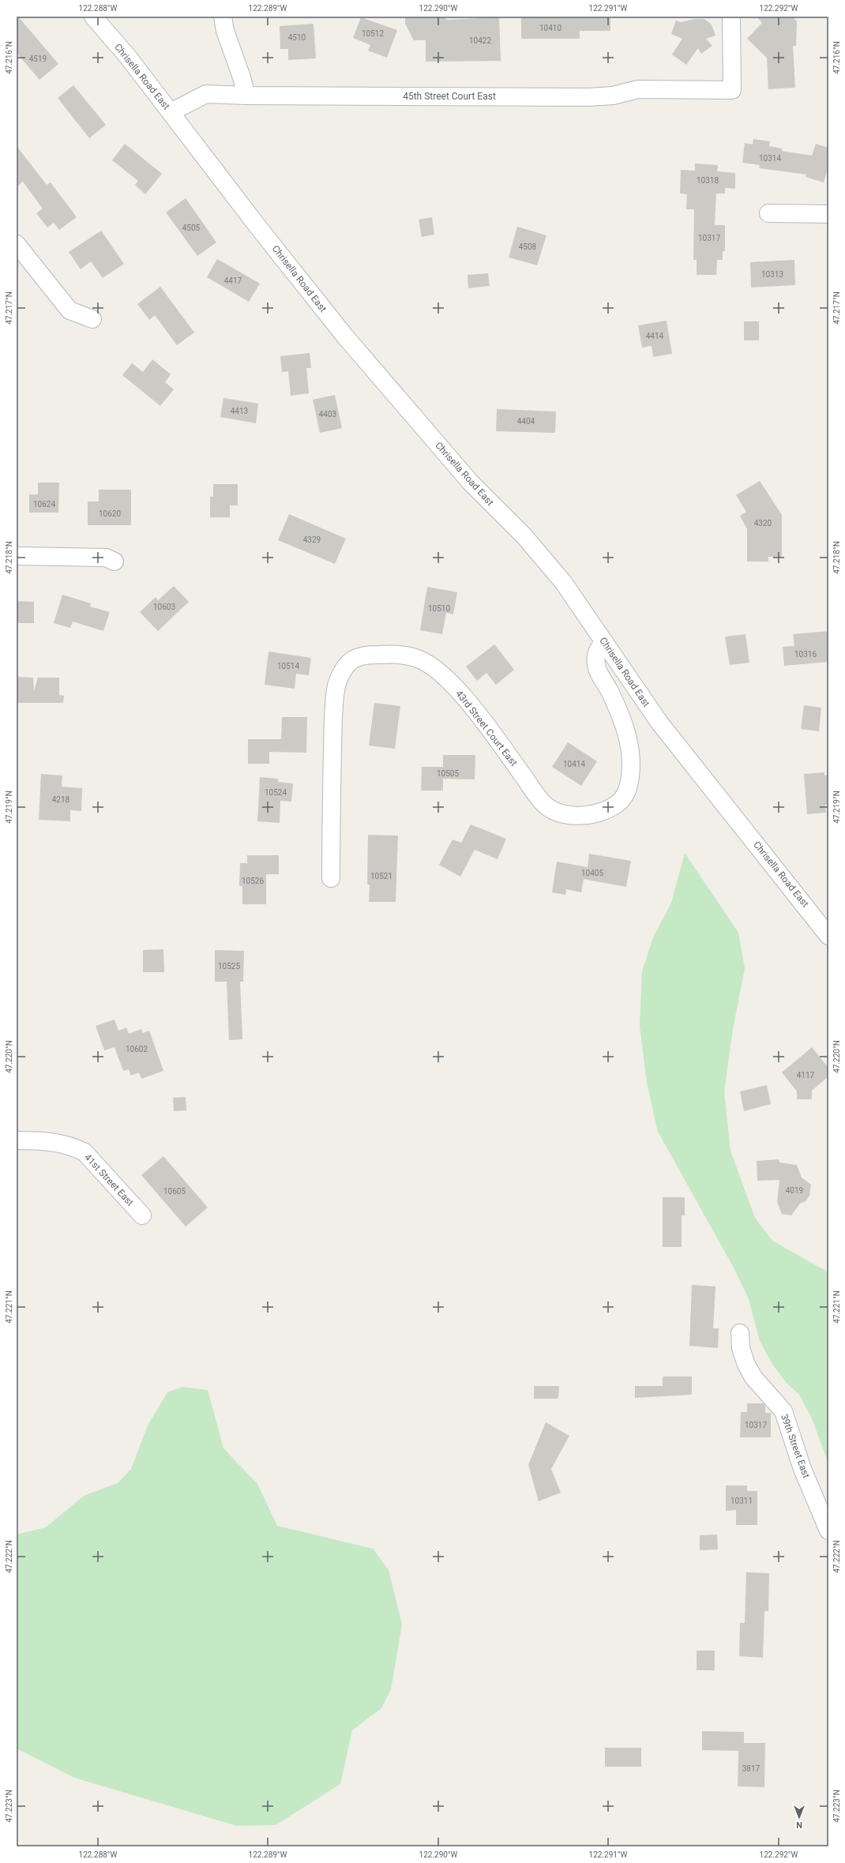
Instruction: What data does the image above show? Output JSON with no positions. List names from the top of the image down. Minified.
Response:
{"streets":{"street":["Chrisella Road East","45th Street Court East","43rd Street Court East","41st Street East","39th Street East"]},"crossings":[["Chrisella Road East","45th Street Court East"],["Chrisella Road East","43rd Street Court East"]],"house_numbers":["10410","10512","4510","10422","4519","10314","10318","4505","10317","4508","10313","4417","4414","4413","4403","4404","10624","10620","4320","4329","10603","10510","10316","10514","10414","10505","10524","4218","10405","10521","10526","10525","10602","4117","4019","10605","10317","10311","3817"],"north":"bottom","coordinates":["122.288°W","122.289°W","122.290°W","122.291°W","122.292°W","47.216°N","47.217°N","47.218°N","47.219°N","47.220°N","47.221°N","47.222°N","47.223°N"]}
